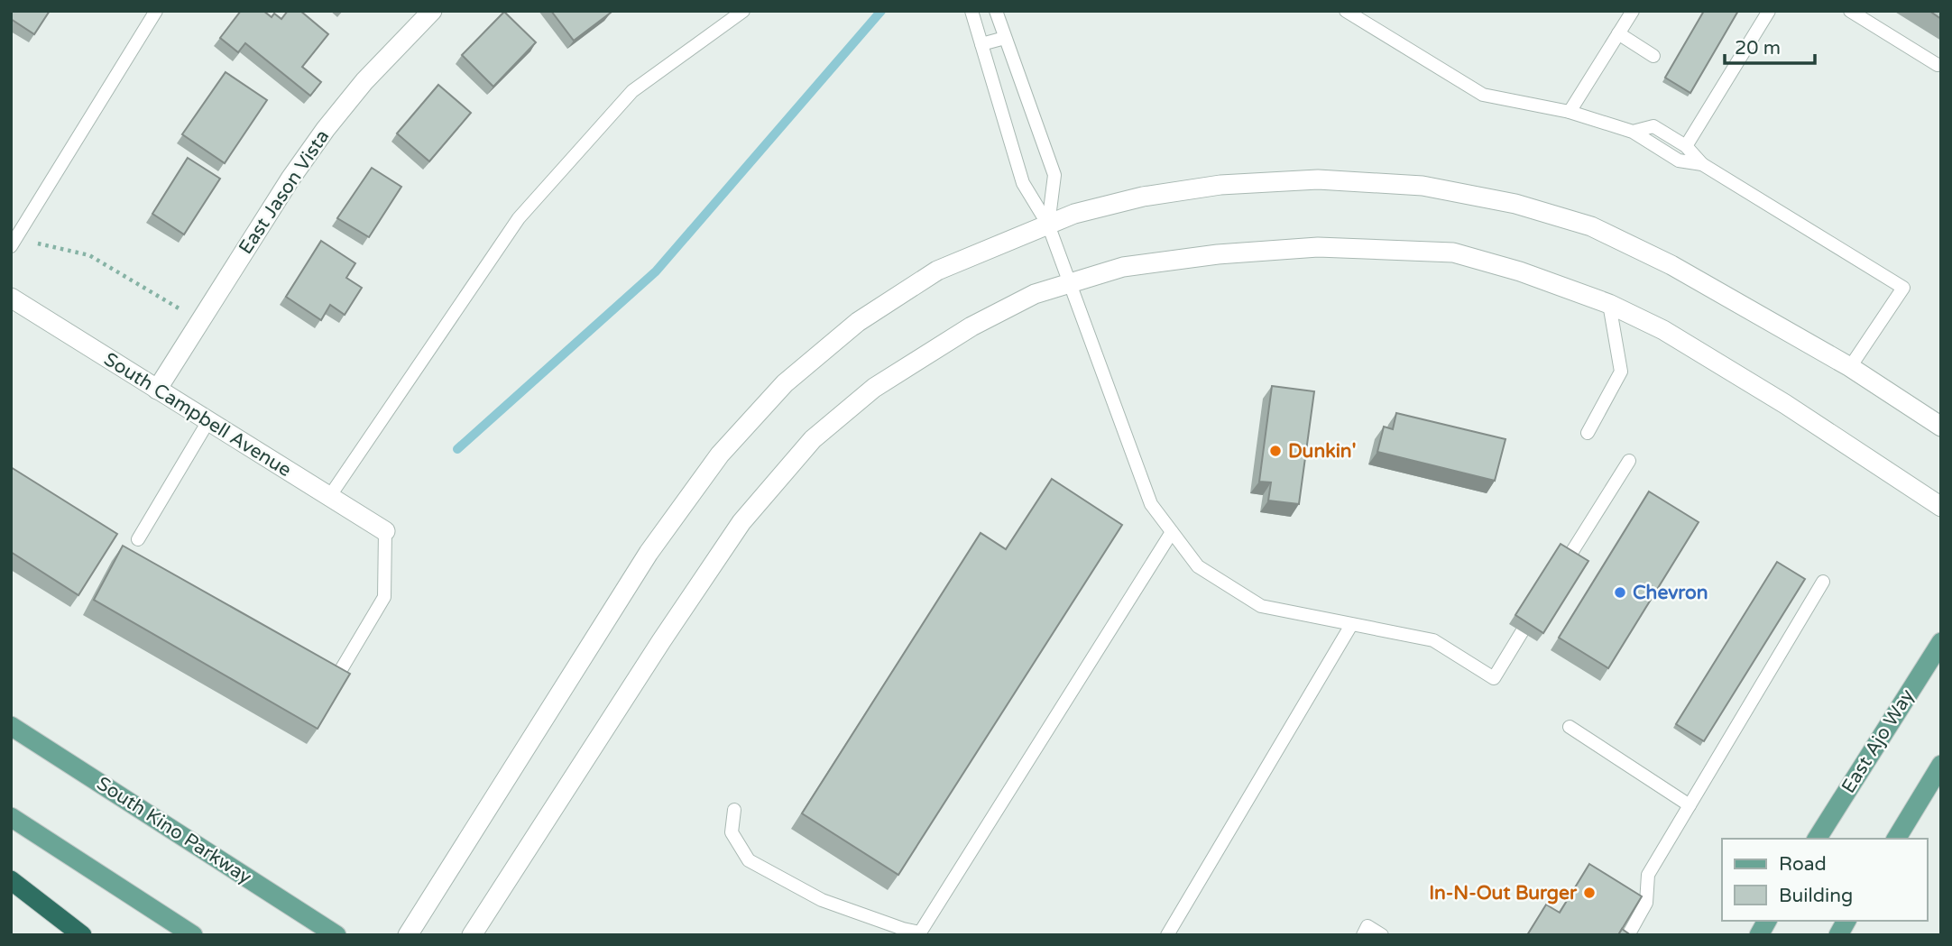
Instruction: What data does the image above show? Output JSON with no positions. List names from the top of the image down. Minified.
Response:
{"streets":{"main road":["East Ajo Way","South Kino Parkway"],"street":["East Jason Vista","South Campbell Avenue"]},"crossings":[["East Jason Vista","South Campbell Avenue"]],"places":["Dunkin'","Chevron","In-N-Out Burger"],"legend":["Road","Building"],"scale_bar":"20 m"}
